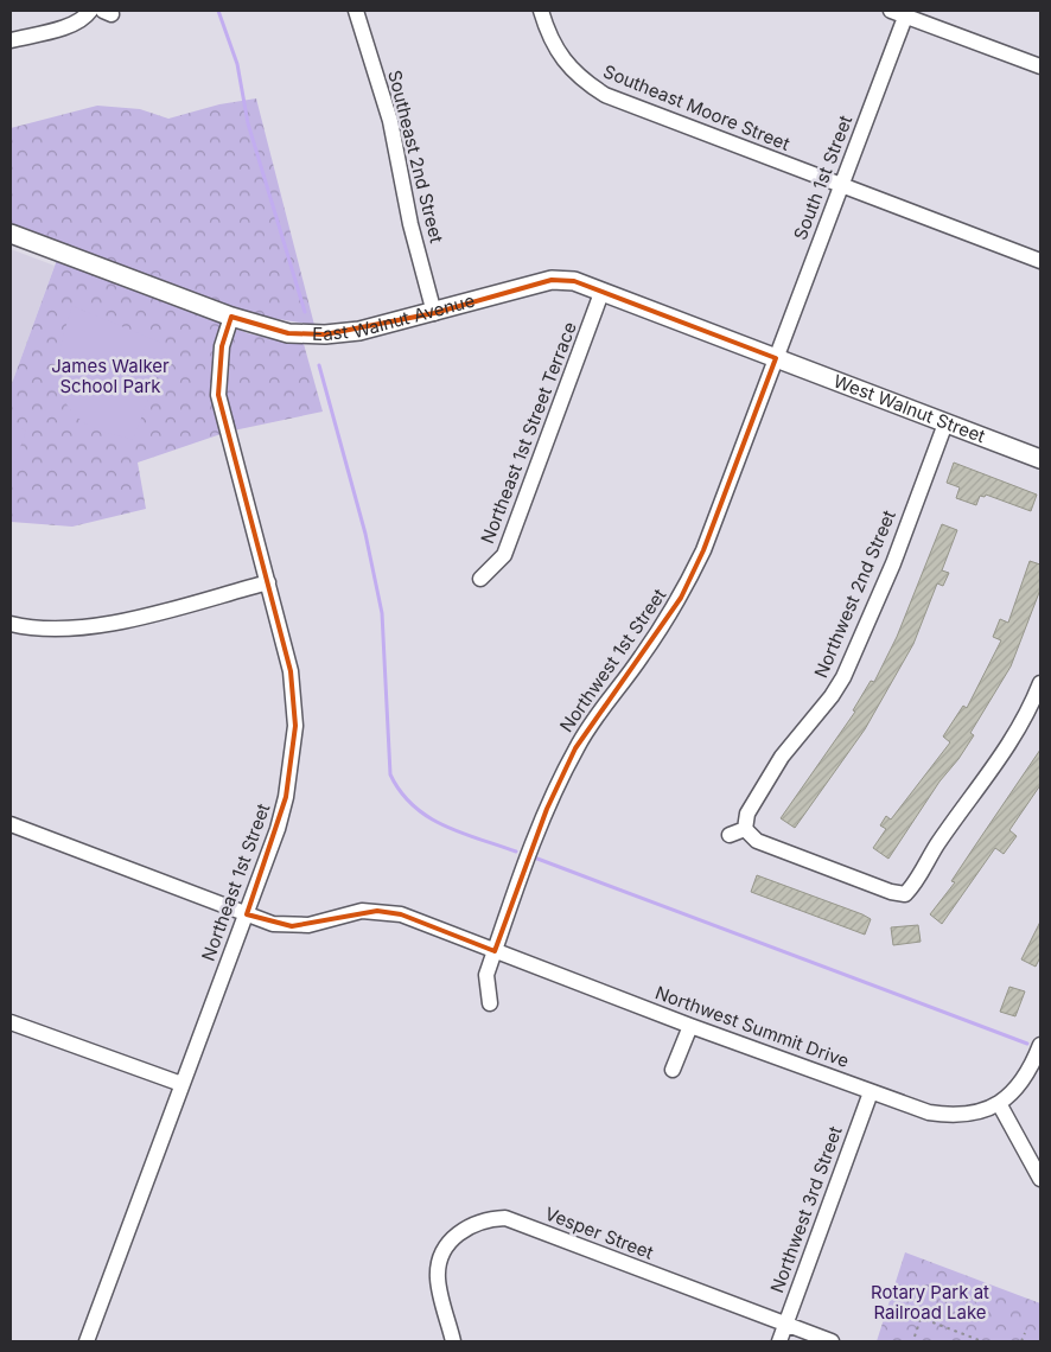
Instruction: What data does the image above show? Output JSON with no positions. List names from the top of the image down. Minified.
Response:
{"streets":{"street":["Southeast Moore Street","Southeast 2nd Street","South 1st Street","East Walnut Avenue","West Walnut Street","Northeast 1st Street Terrace","Northwest 2nd Street","Northwest 1st Street","Northeast 1st Street","Northwest Summit Drive","Northwest 3rd Street","Vesper Street"]},"crossings":[["Southeast Moore Street","South 1st Street"],["Southeast 2nd Street","East Walnut Avenue"],["South 1st Street","East Walnut Avenue"],["South 1st Street","West Walnut Street"],["South 1st Street","Northwest 1st Street"],["East Walnut Avenue","West Walnut Street"],["East Walnut Avenue","Northeast 1st Street Terrace"],["East Walnut Avenue","Northwest 1st Street"],["East Walnut Avenue","Northeast 1st Street"],["West Walnut Street","Northwest 2nd Street"],["West Walnut Street","Northwest 1st Street"],["Northwest 1st Street","Northwest Summit Drive"],["Northeast 1st Street","Northwest Summit Drive"],["Northwest Summit Drive","Northwest 3rd Street"],["Northwest 3rd Street","Vesper Street"]],"parks":["James Walker School Park","Rotary Park at Railroad Lake"]}
